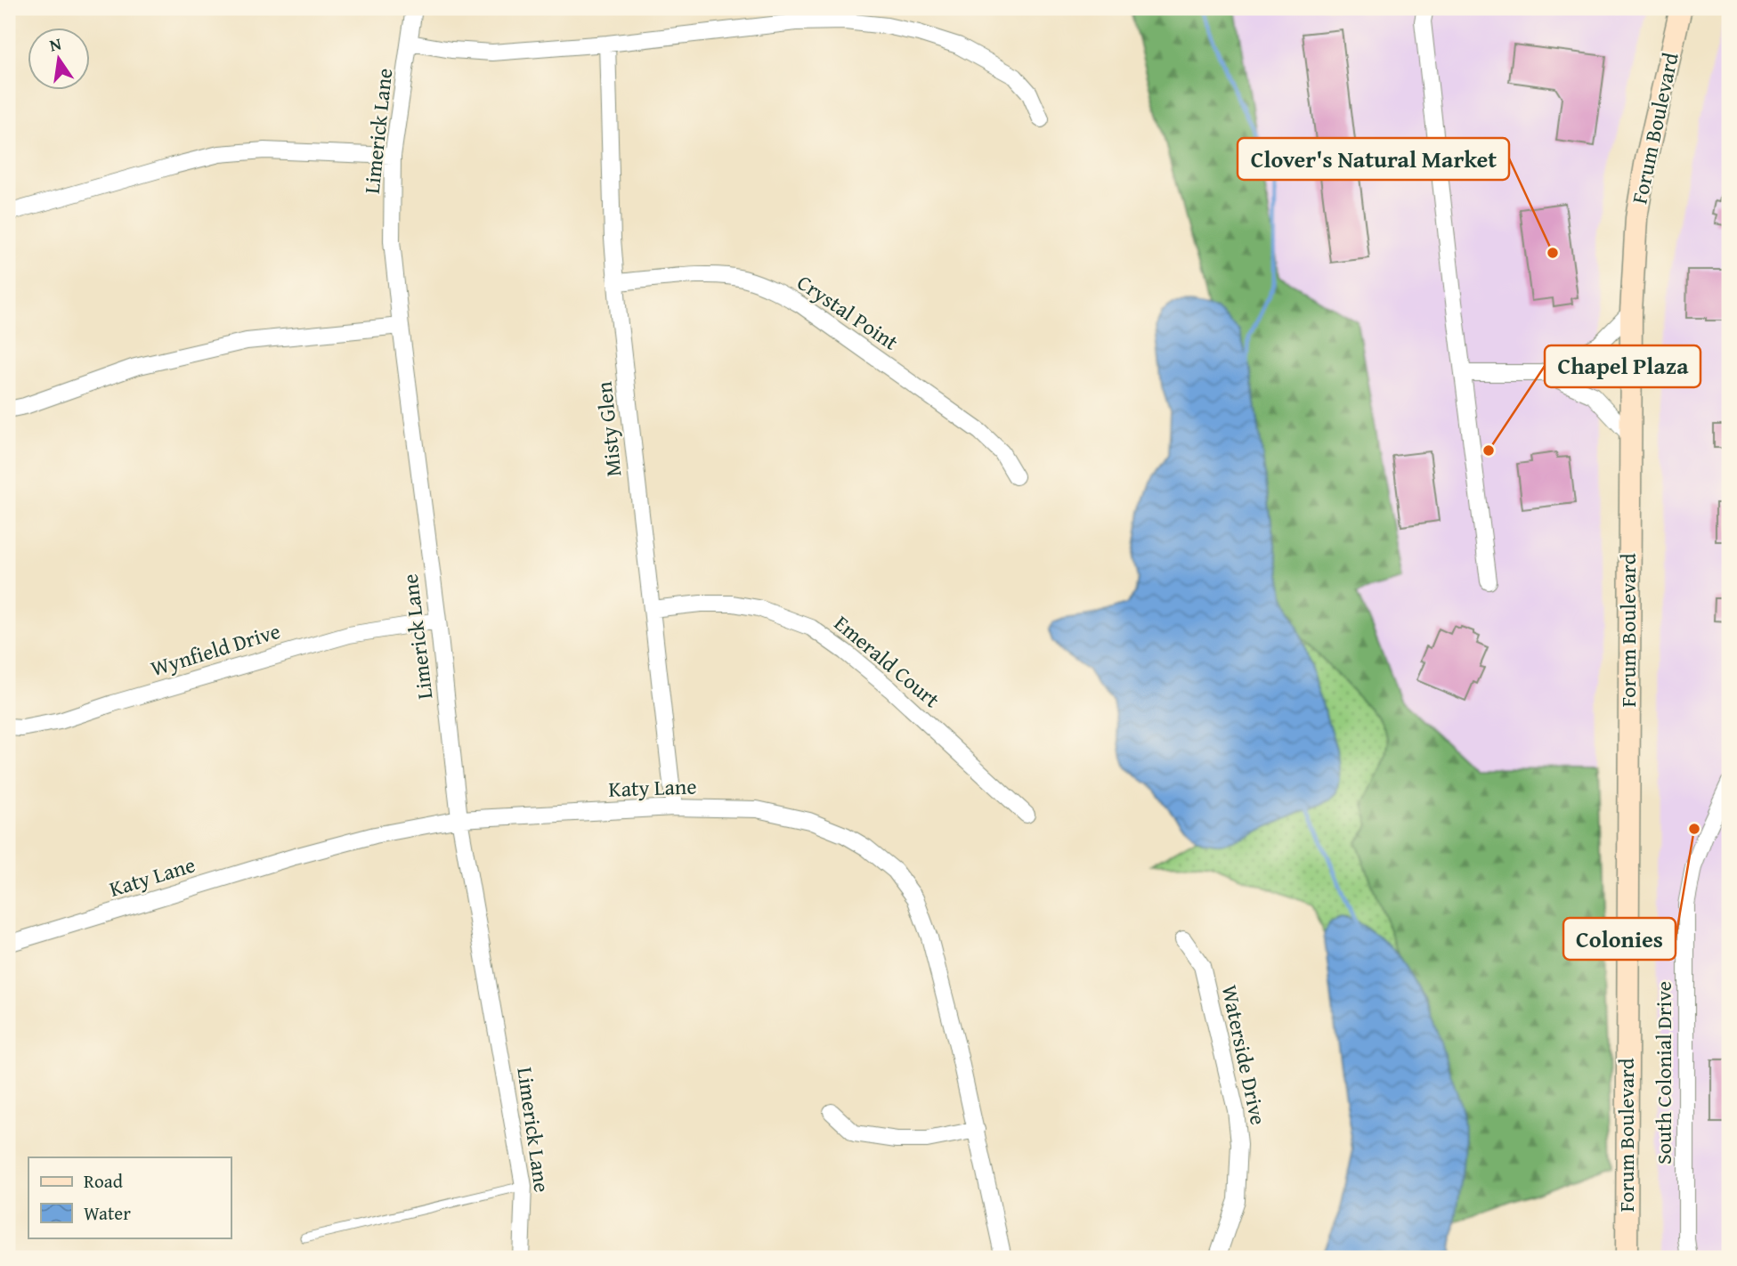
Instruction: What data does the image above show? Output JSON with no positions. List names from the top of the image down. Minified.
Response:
{"streets":{"street":["Forum Boulevard","Limerick Lane","Crystal Point","Misty Glen","Wynfield Drive","Emerald Court","Katy Lane","Waterside Drive","South Colonial Drive"]},"crossings":[["Limerick Lane","Wynfield Drive"],["Limerick Lane","Katy Lane"],["Crystal Point","Misty Glen"],["Misty Glen","Emerald Court"],["Misty Glen","Katy Lane"]],"places":["Clover's Natural Market","Chapel Plaza","Colonies"],"legend":["Road","Water"],"north":"top"}
